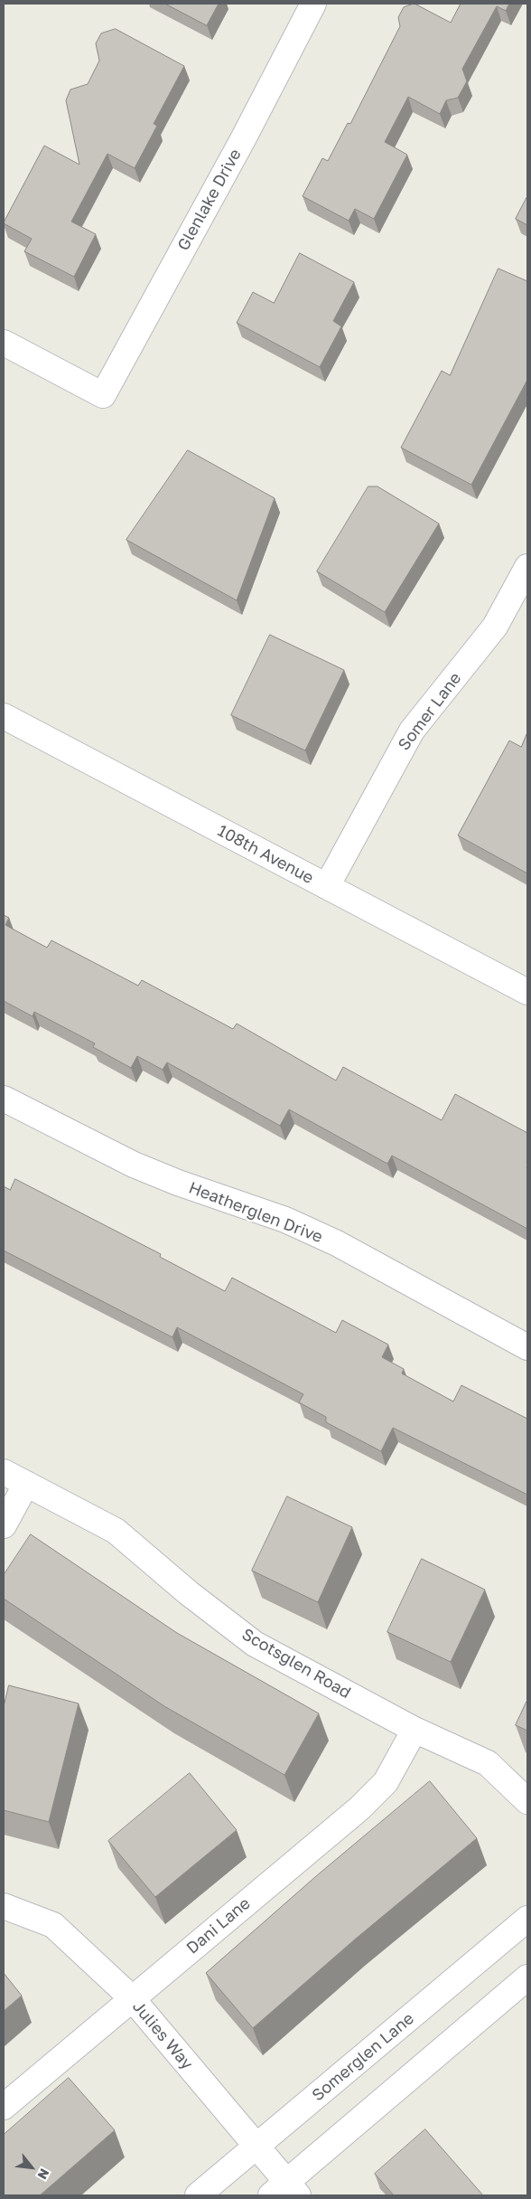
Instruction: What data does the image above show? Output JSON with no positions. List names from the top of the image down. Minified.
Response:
{"streets":{"street":["Glenlake Drive","Somer Lane","108th Avenue","Heatherglen Drive","Scotsglen Road","Dani Lane","Julies Way","Somerglen Lane"]},"crossings":[["Somer Lane","108th Avenue"],["Scotsglen Road","Dani Lane"],["Dani Lane","Julies Way"],["Julies Way","Somerglen Lane"]],"north":"bottom right"}
